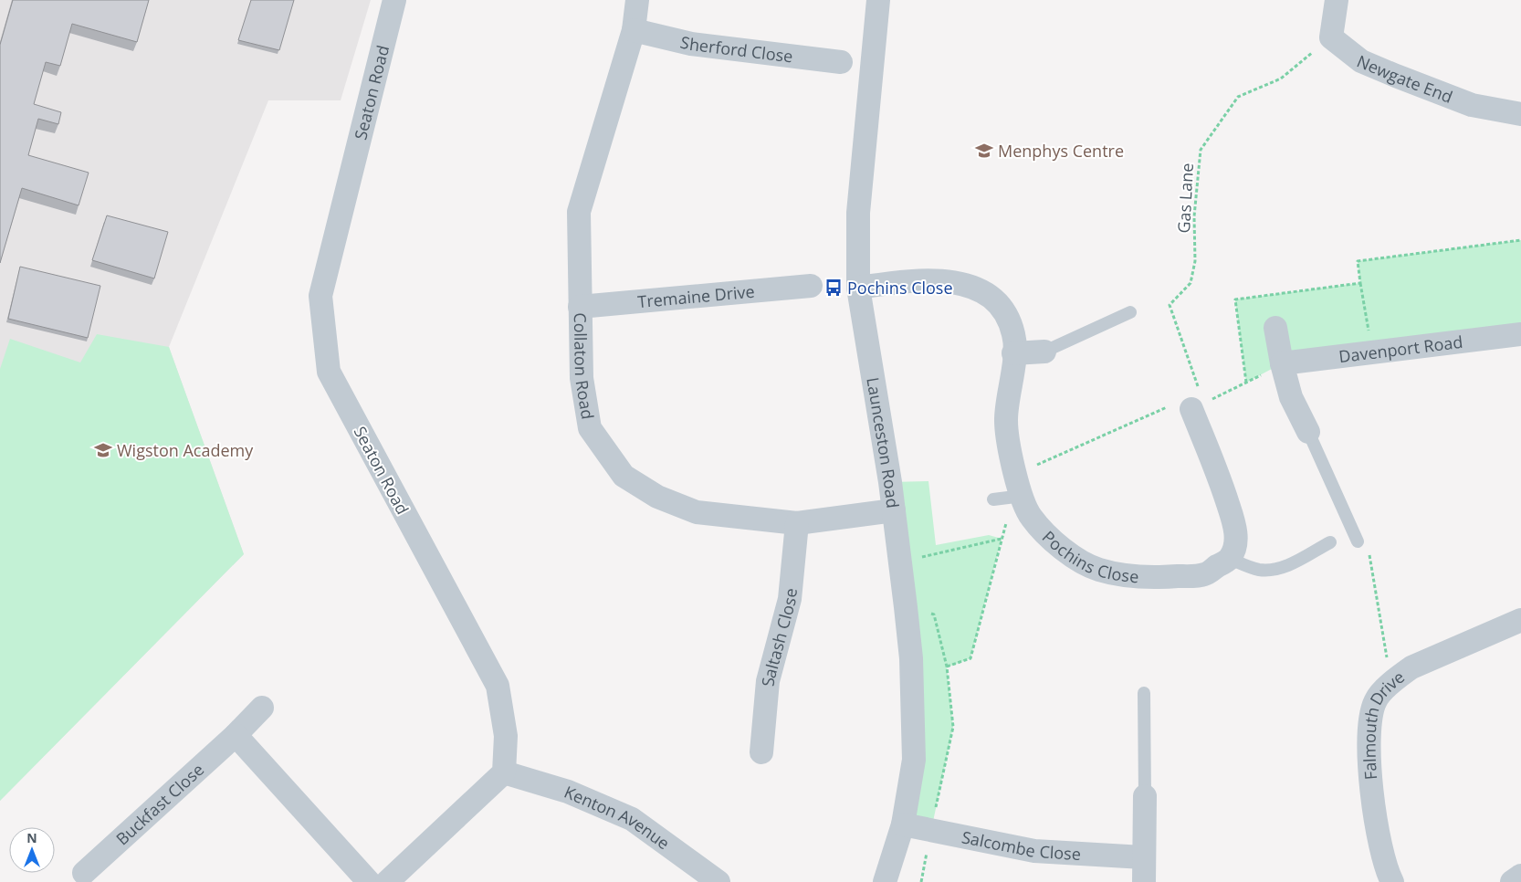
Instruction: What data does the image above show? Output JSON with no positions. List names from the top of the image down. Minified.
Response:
{"streets":{"street":["Sherford Close","Newgate End","Seaton Road","Tremaine Drive","Davenport Road","Collaton Road","Launceston Road","Pochins Close","Saltash Close","Falmouth Drive","Buckfast Close","Kenton Avenue","Salcombe Close"],"path":["Gas Lane"]},"crossings":[["Sherford Close","Collaton Road"],["Newgate End","Gas Lane"],["Seaton Road","Kenton Avenue"],["Tremaine Drive","Collaton Road"],["Collaton Road","Launceston Road"],["Collaton Road","Saltash Close"],["Launceston Road","Salcombe Close"]],"places":{"school or university":["Menphys Centre","Wigston Academy"],"bus stop":["Pochins Close"]},"north":"top"}
